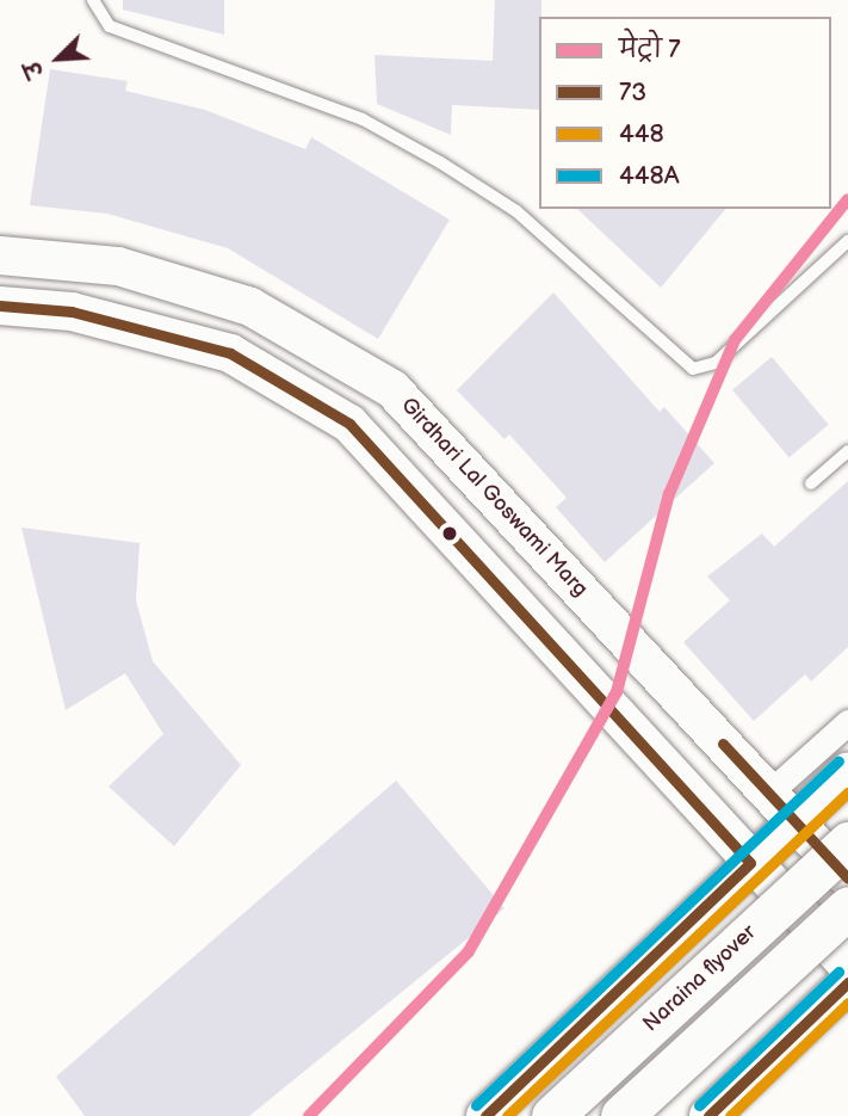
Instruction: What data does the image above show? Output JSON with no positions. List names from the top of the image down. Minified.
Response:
{"streets":{"main road":["Girdhari Lal Goswami Marg","Naraina flyover"]},"lines":["metro line 7","transit line 73","transit line 448A","transit line 448"],"legend":["मेट्रो 7","73","448","448A"],"north":"bottom left"}
